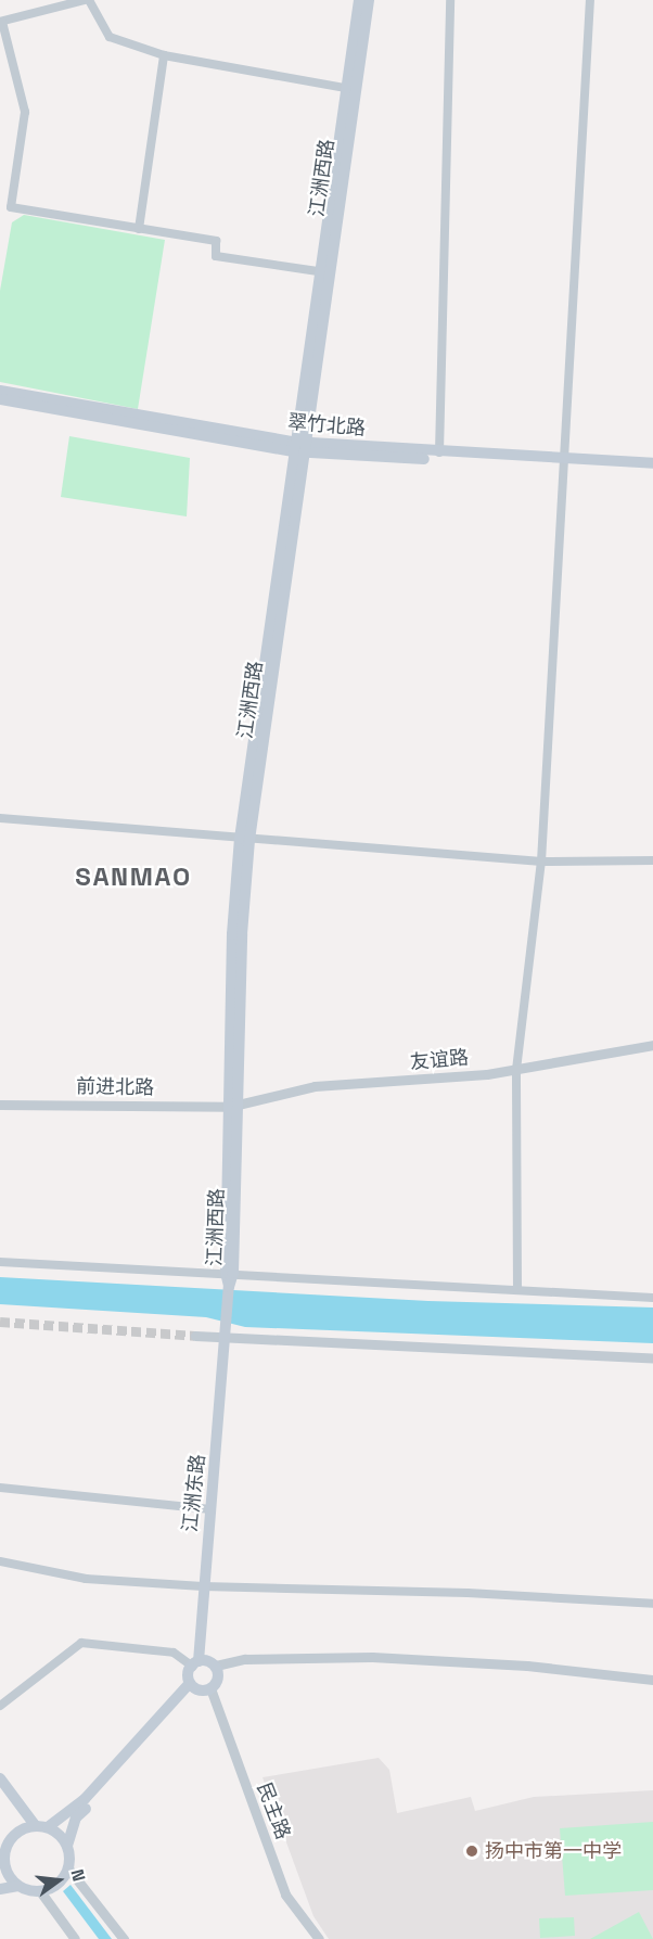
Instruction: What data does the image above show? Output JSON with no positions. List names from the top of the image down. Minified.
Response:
{"streets":{"main road":["江洲西路","翠竹北路","江洲东路"],"street":["友谊路","前进北路","民主路"]},"crossings":[["江洲西路","翠竹北路"],["江洲西路","友谊路"],["江洲西路","前进北路"],["江洲西路","江洲东路"],["友谊路","前进北路"]],"districts":["SANMAO"],"places":["扬中市第一中学"],"north":"right"}
